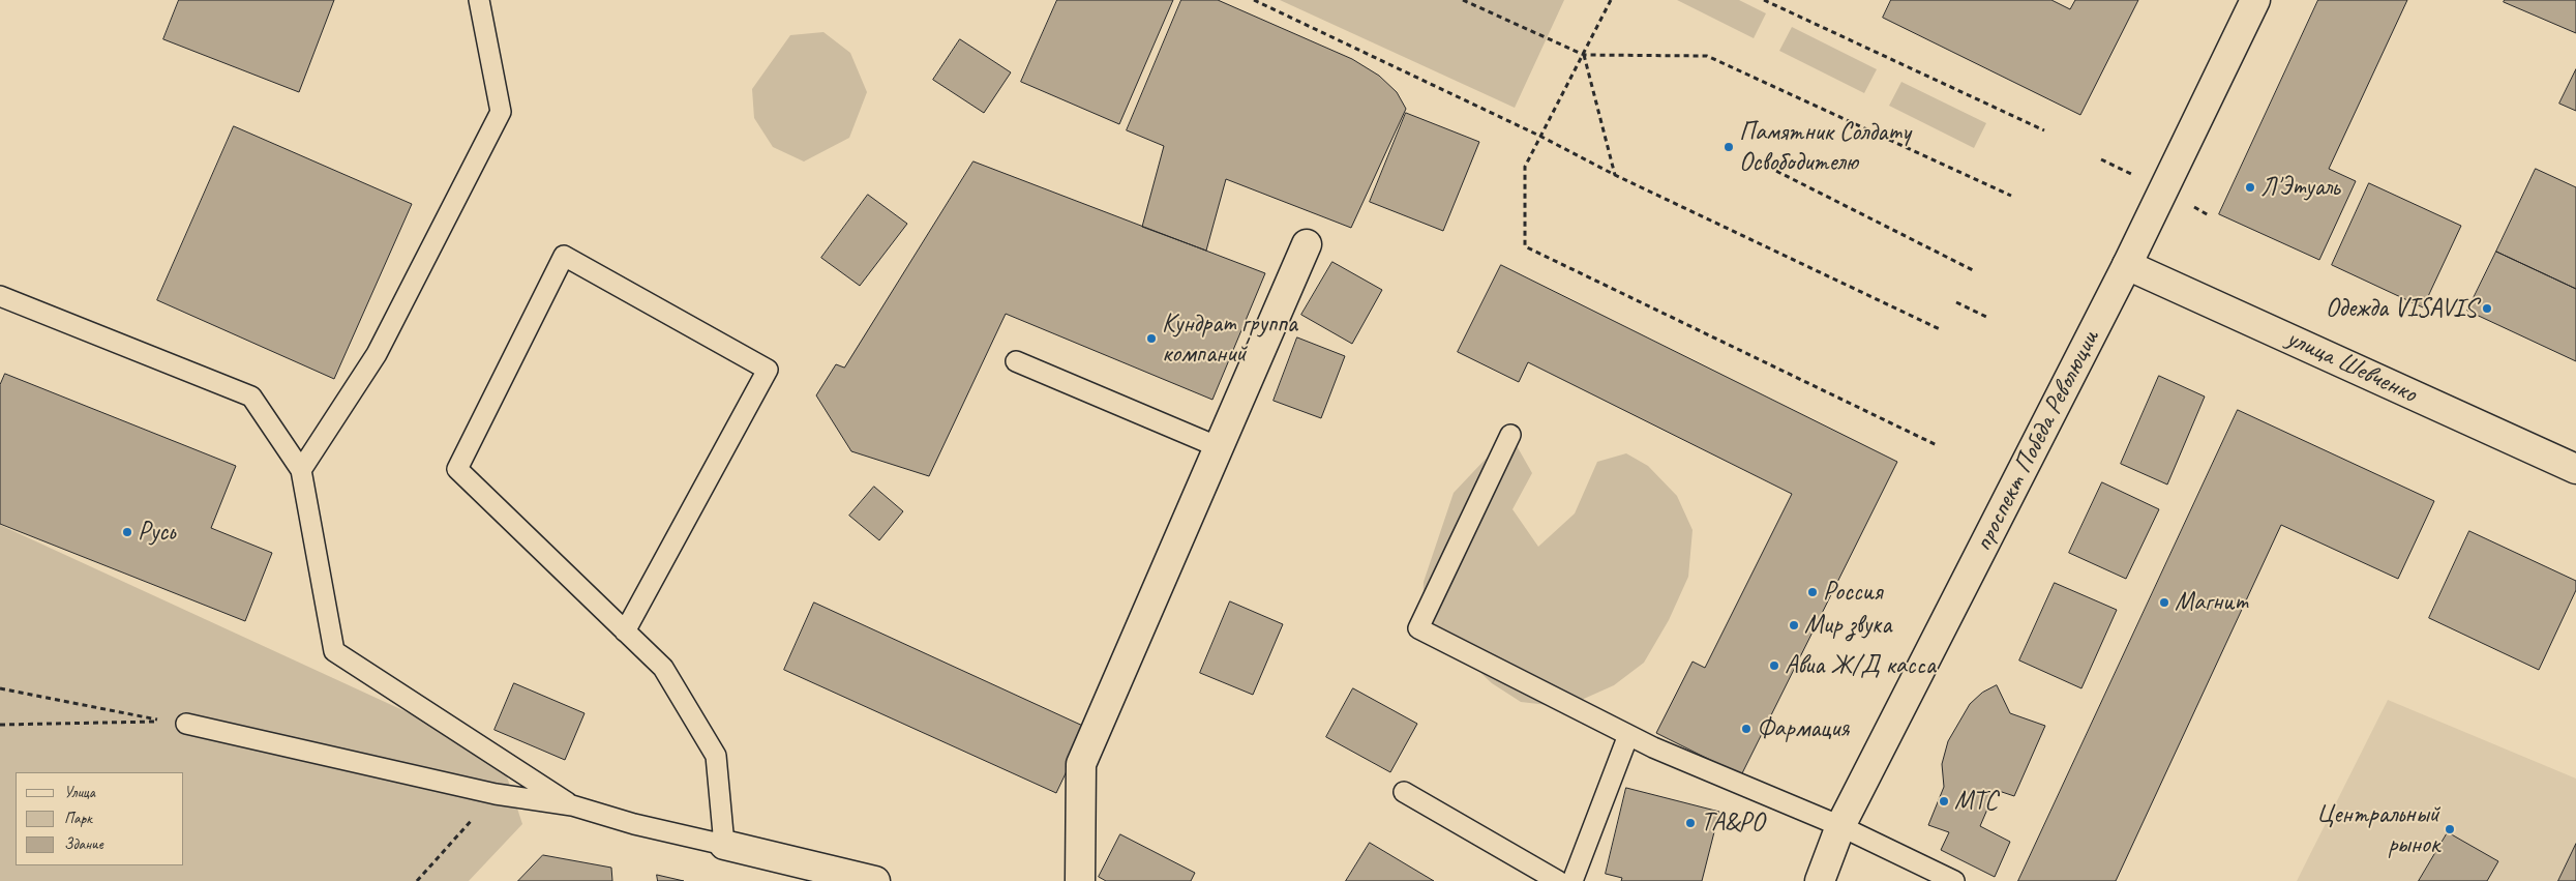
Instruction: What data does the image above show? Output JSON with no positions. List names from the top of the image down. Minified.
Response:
{"streets":{"main road":["улица Шевченко","проспект Победа Революции"]},"crossings":[["улица Шевченко","проспект Победа Революции"]],"places":["Памятник Солдату Освободителю","Л'Этуаль","Одежда VISAVIS","Кундрат группа компаний","Русь","Россия","Магнит","Мир звука","Авиа Ж/Д касса","Фармация","МТС","ТА&РО","Центральный рынок"],"legend":["Улица","Парк","Здание"]}
